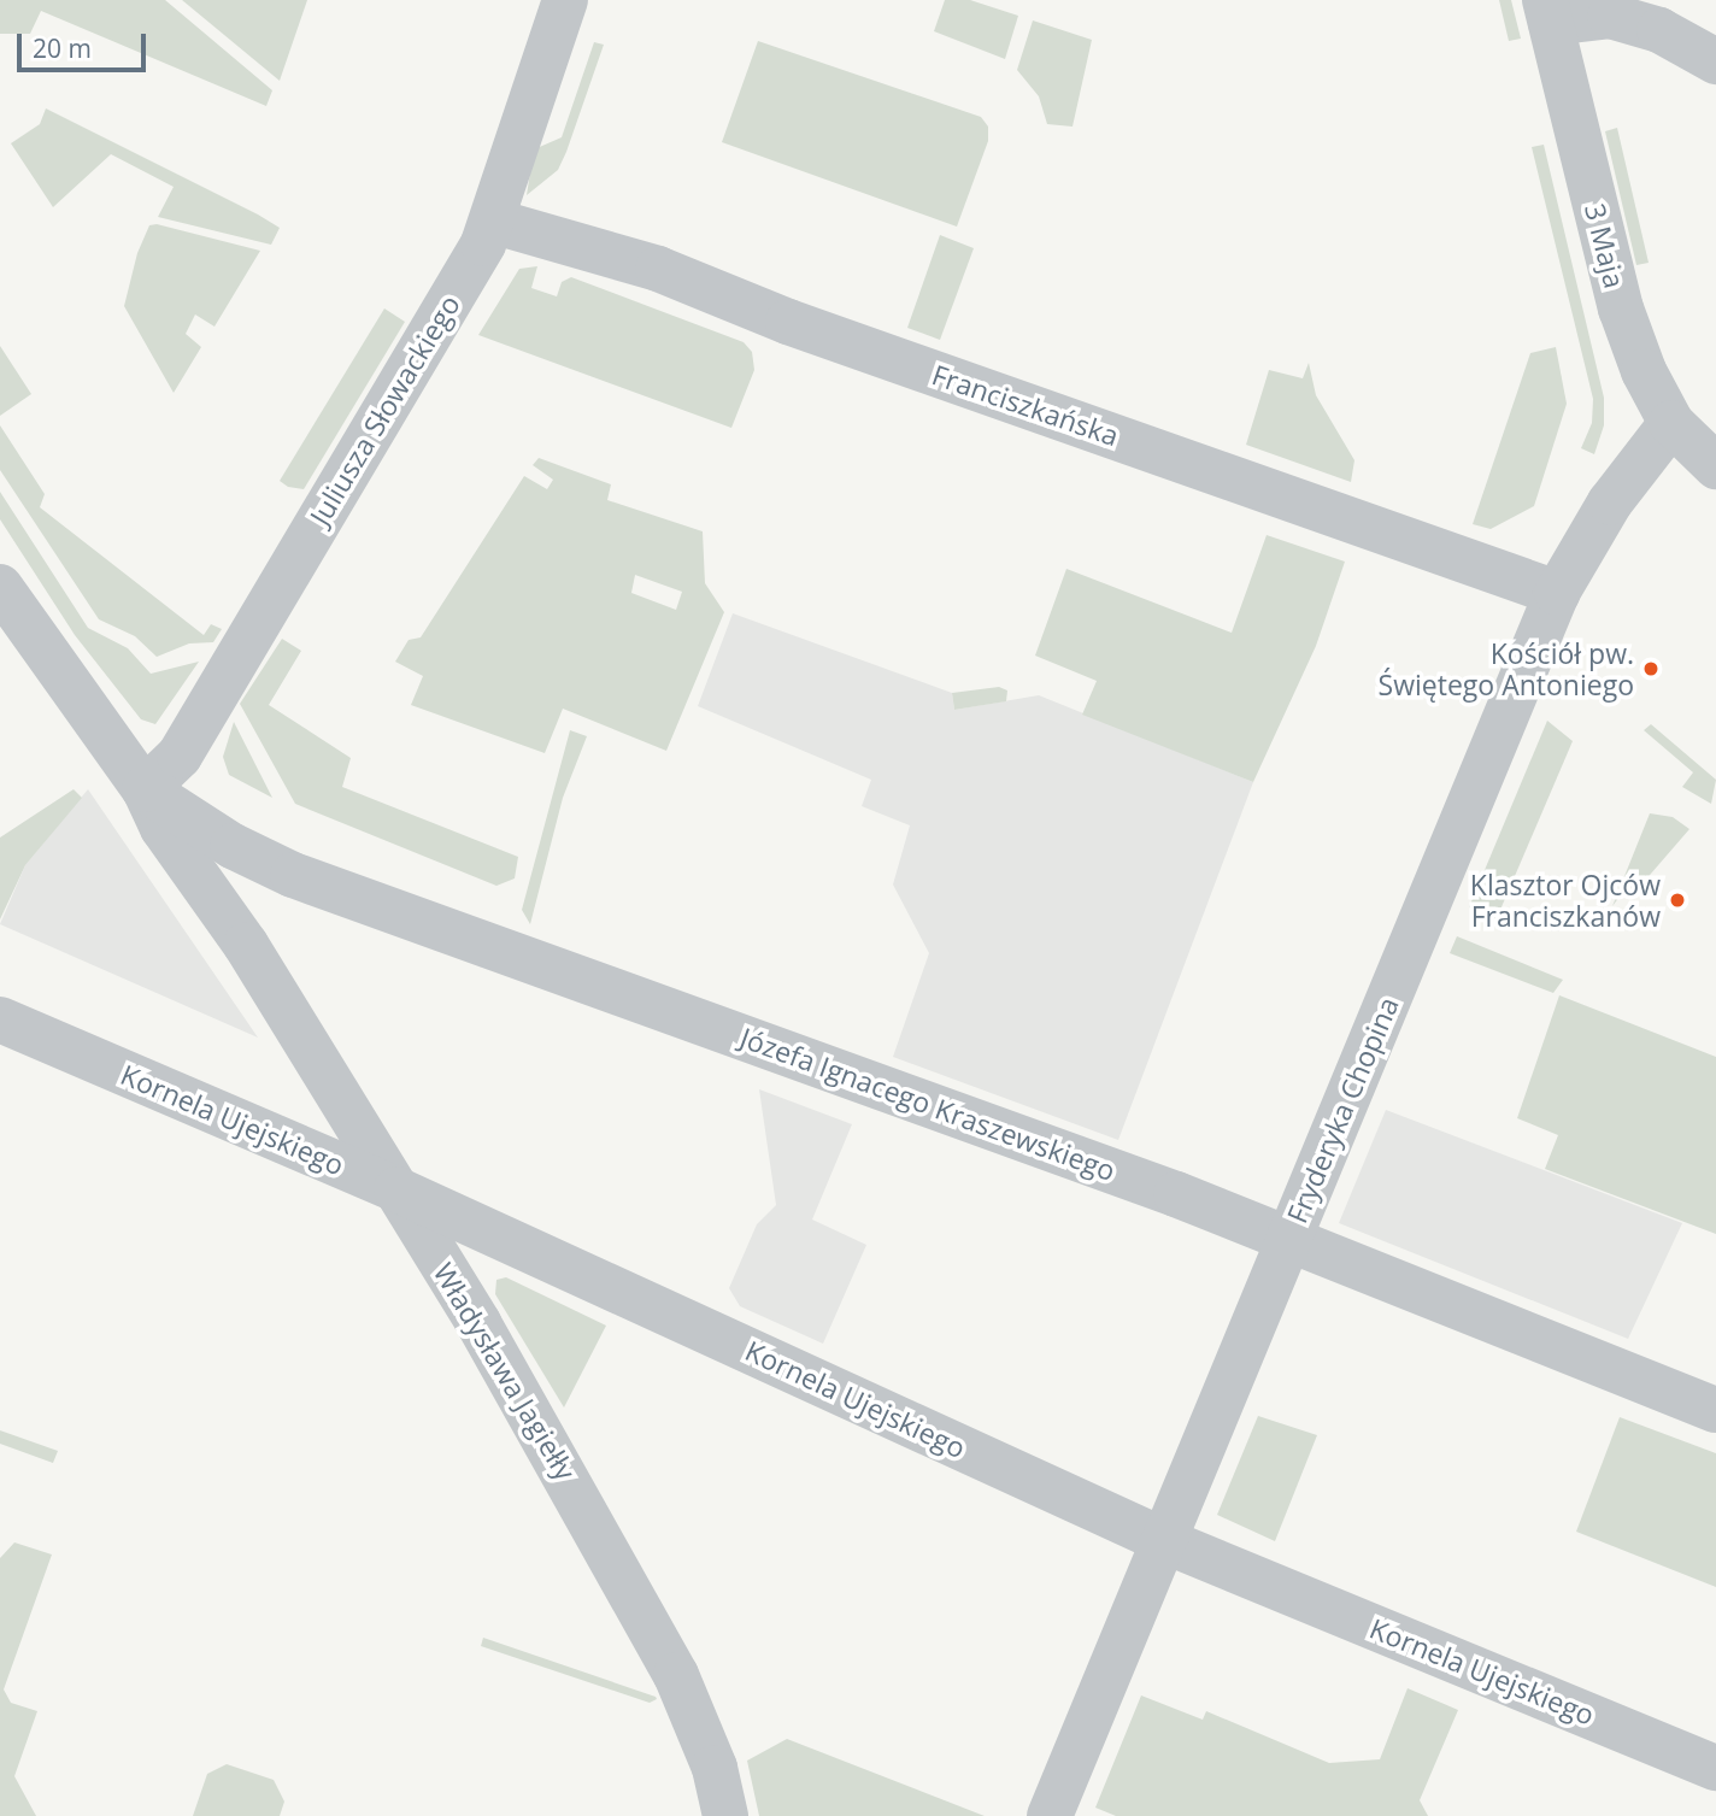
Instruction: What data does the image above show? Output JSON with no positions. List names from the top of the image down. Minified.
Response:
{"streets":{"street":["3 Maja","Franciszkańska","Juliusza Słowackiego","Józefa Ignacego Kraszewskiego","Fryderyka Chopina","Kornela Ujejskiego","Władysława Jagiełły"]},"crossings":[["3 Maja","Fryderyka Chopina"],["Franciszkańska","Juliusza Słowackiego"],["Franciszkańska","Fryderyka Chopina"],["Juliusza Słowackiego","Józefa Ignacego Kraszewskiego"],["Juliusza Słowackiego","Władysława Jagiełły"],["Józefa Ignacego Kraszewskiego","Fryderyka Chopina"],["Józefa Ignacego Kraszewskiego","Władysława Jagiełły"],["Fryderyka Chopina","Kornela Ujejskiego"],["Kornela Ujejskiego","Władysława Jagiełły"]],"places":["Kościół pw. Świętego Antoniego","Klasztor Ojców Franciszkanów"],"scale_bar":"20 m"}
